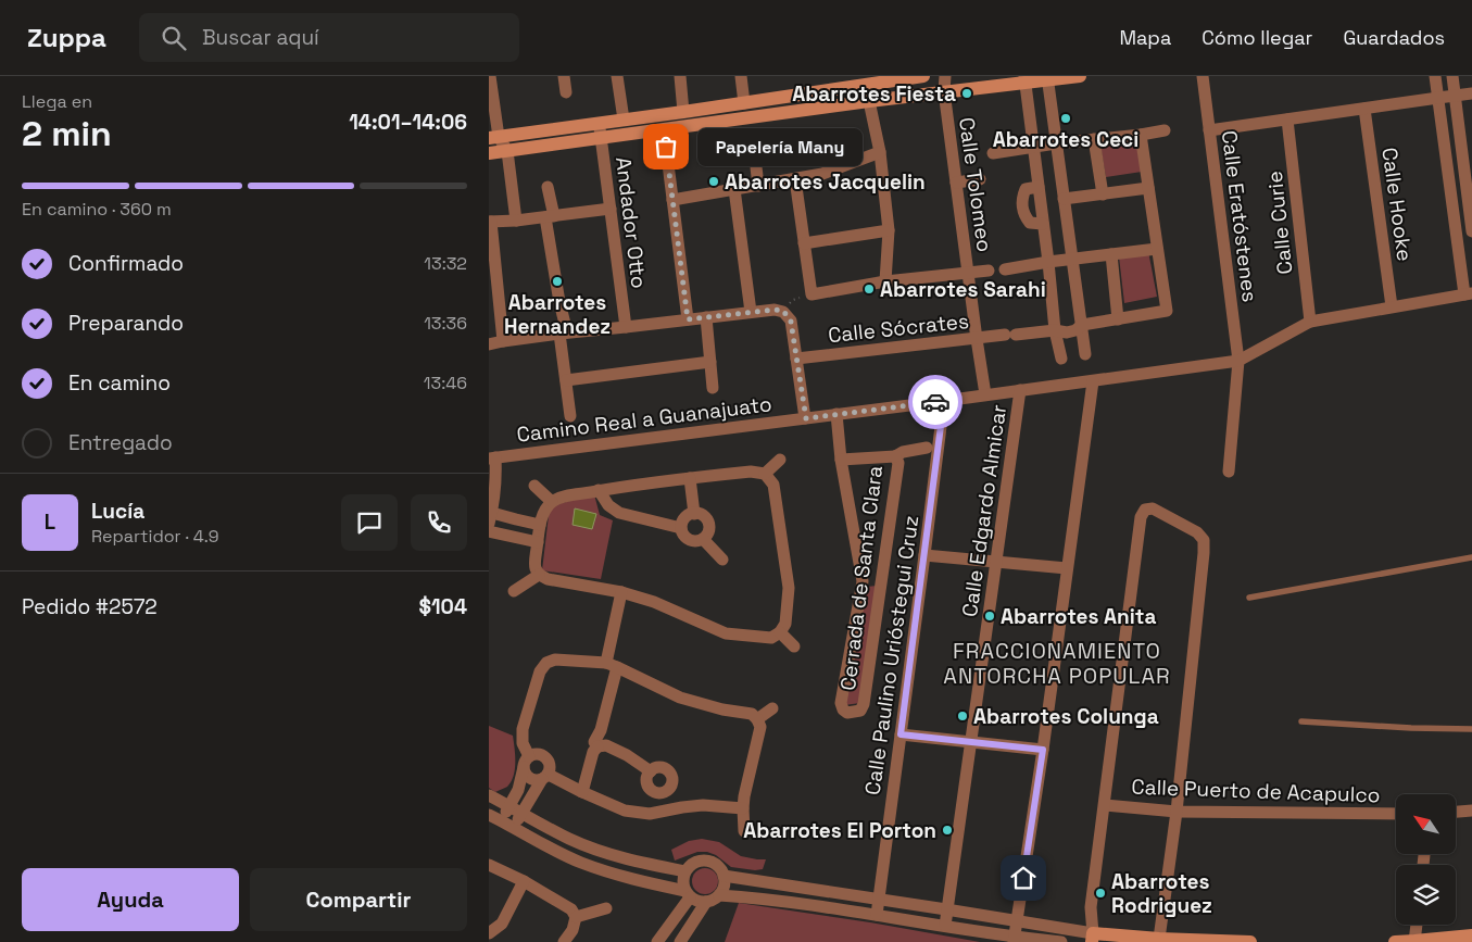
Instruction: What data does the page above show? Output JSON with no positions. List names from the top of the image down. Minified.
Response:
{"streets":{"street":["Calle Tolomeo","Calle Hooke","Calle Eratóstenes","Andador Otto","Calle Curie","Calle Sócrates","Camino Real a Guanajuato","Calle Edgardo Almicar","Cerrada de Santa Clara","Calle Paulino Urióstegui Cruz","Calle Puerto de Acapulco"]},"crossings":[["Calle Tolomeo","Calle Sócrates"],["Calle Tolomeo","Camino Real a Guanajuato"],["Calle Hooke","Camino Real a Guanajuato"],["Calle Eratóstenes","Camino Real a Guanajuato"],["Calle Curie","Camino Real a Guanajuato"],["Camino Real a Guanajuato","Calle Edgardo Almicar"],["Camino Real a Guanajuato","Cerrada de Santa Clara"],["Camino Real a Guanajuato","Calle Paulino Urióstegui Cruz"]],"districts":["FRACCIONAMIENTO ANTORCHA POPULAR"],"places":["Abarrotes Fiesta","Abarrotes Ceci","Papelería Many","Abarrotes Jacquelin","Abarrotes Hernandez","Abarrotes Sarahi","Abarrotes Anita","Abarrotes Colunga","Abarrotes El Porton","Abarrotes Rodriguez"],"north":"top left","page":{"header":"Zuppa","search":"Buscar aquí","nav":["Mapa","Cómo llegar","Guardados"],"heading":["2 min","Llega en","14:01–14:06"],"panel":["Lucía","Repartidor · 4.9","Pedido #2572","$104"],"bubble":"Papelería Many","bar":"En camino · 360 m","list":[["Confirmado","13:32"],["Preparando","13:36"],["En camino","13:46"],"Entregado"],"round":"L","buttons":["Ayuda","Compartir"]}}
